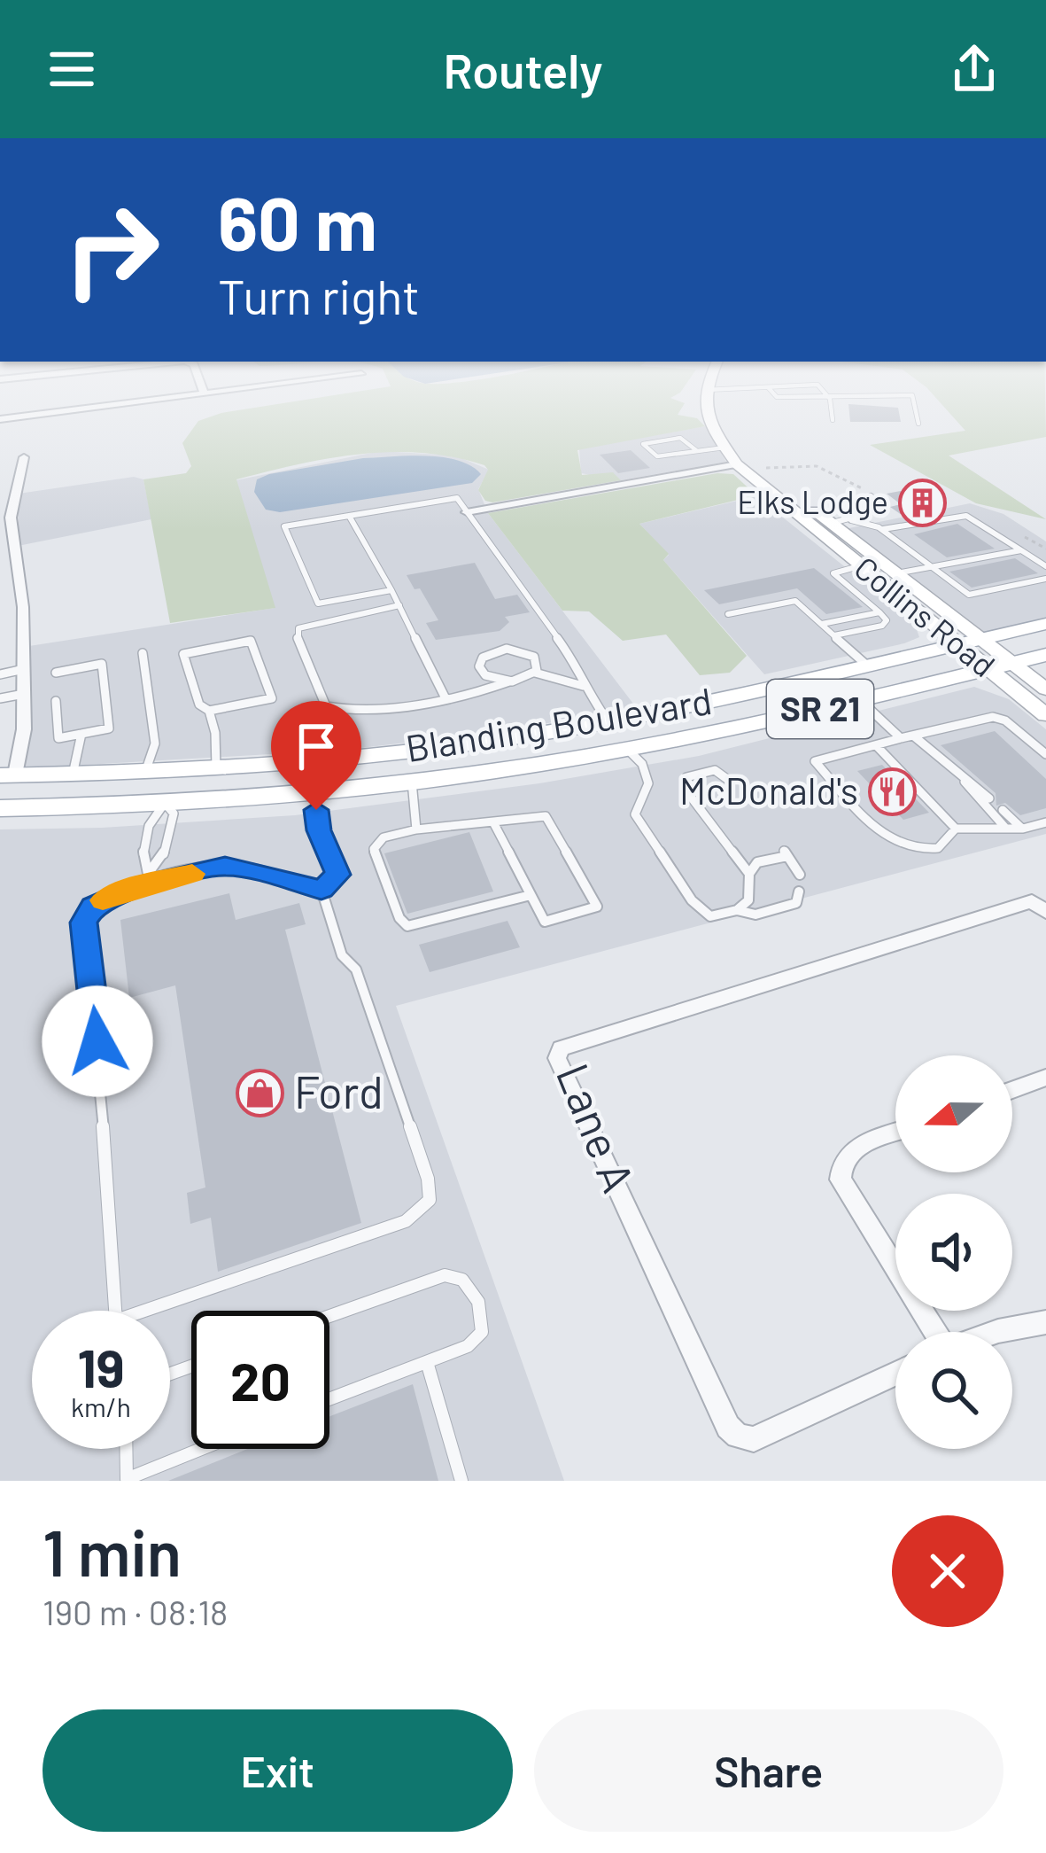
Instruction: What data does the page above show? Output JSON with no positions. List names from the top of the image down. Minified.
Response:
{"streets":{"main road":["SR 21","Blanding Boulevard"],"street":["Collins Road","Lane A"]},"crossings":[["Collins Road","Blanding Boulevard"]],"places":{"building":["Elks Lodge"],"restaurant":["McDonald's"],"shop":["Ford"]},"north":"left","page":{"header":"Routely","turn":["60 m","Turn right"],"speed":"19 km/h","limit":"20","heading":["1 min","190 m · 08:18"],"buttons":["Exit","Share"]}}
